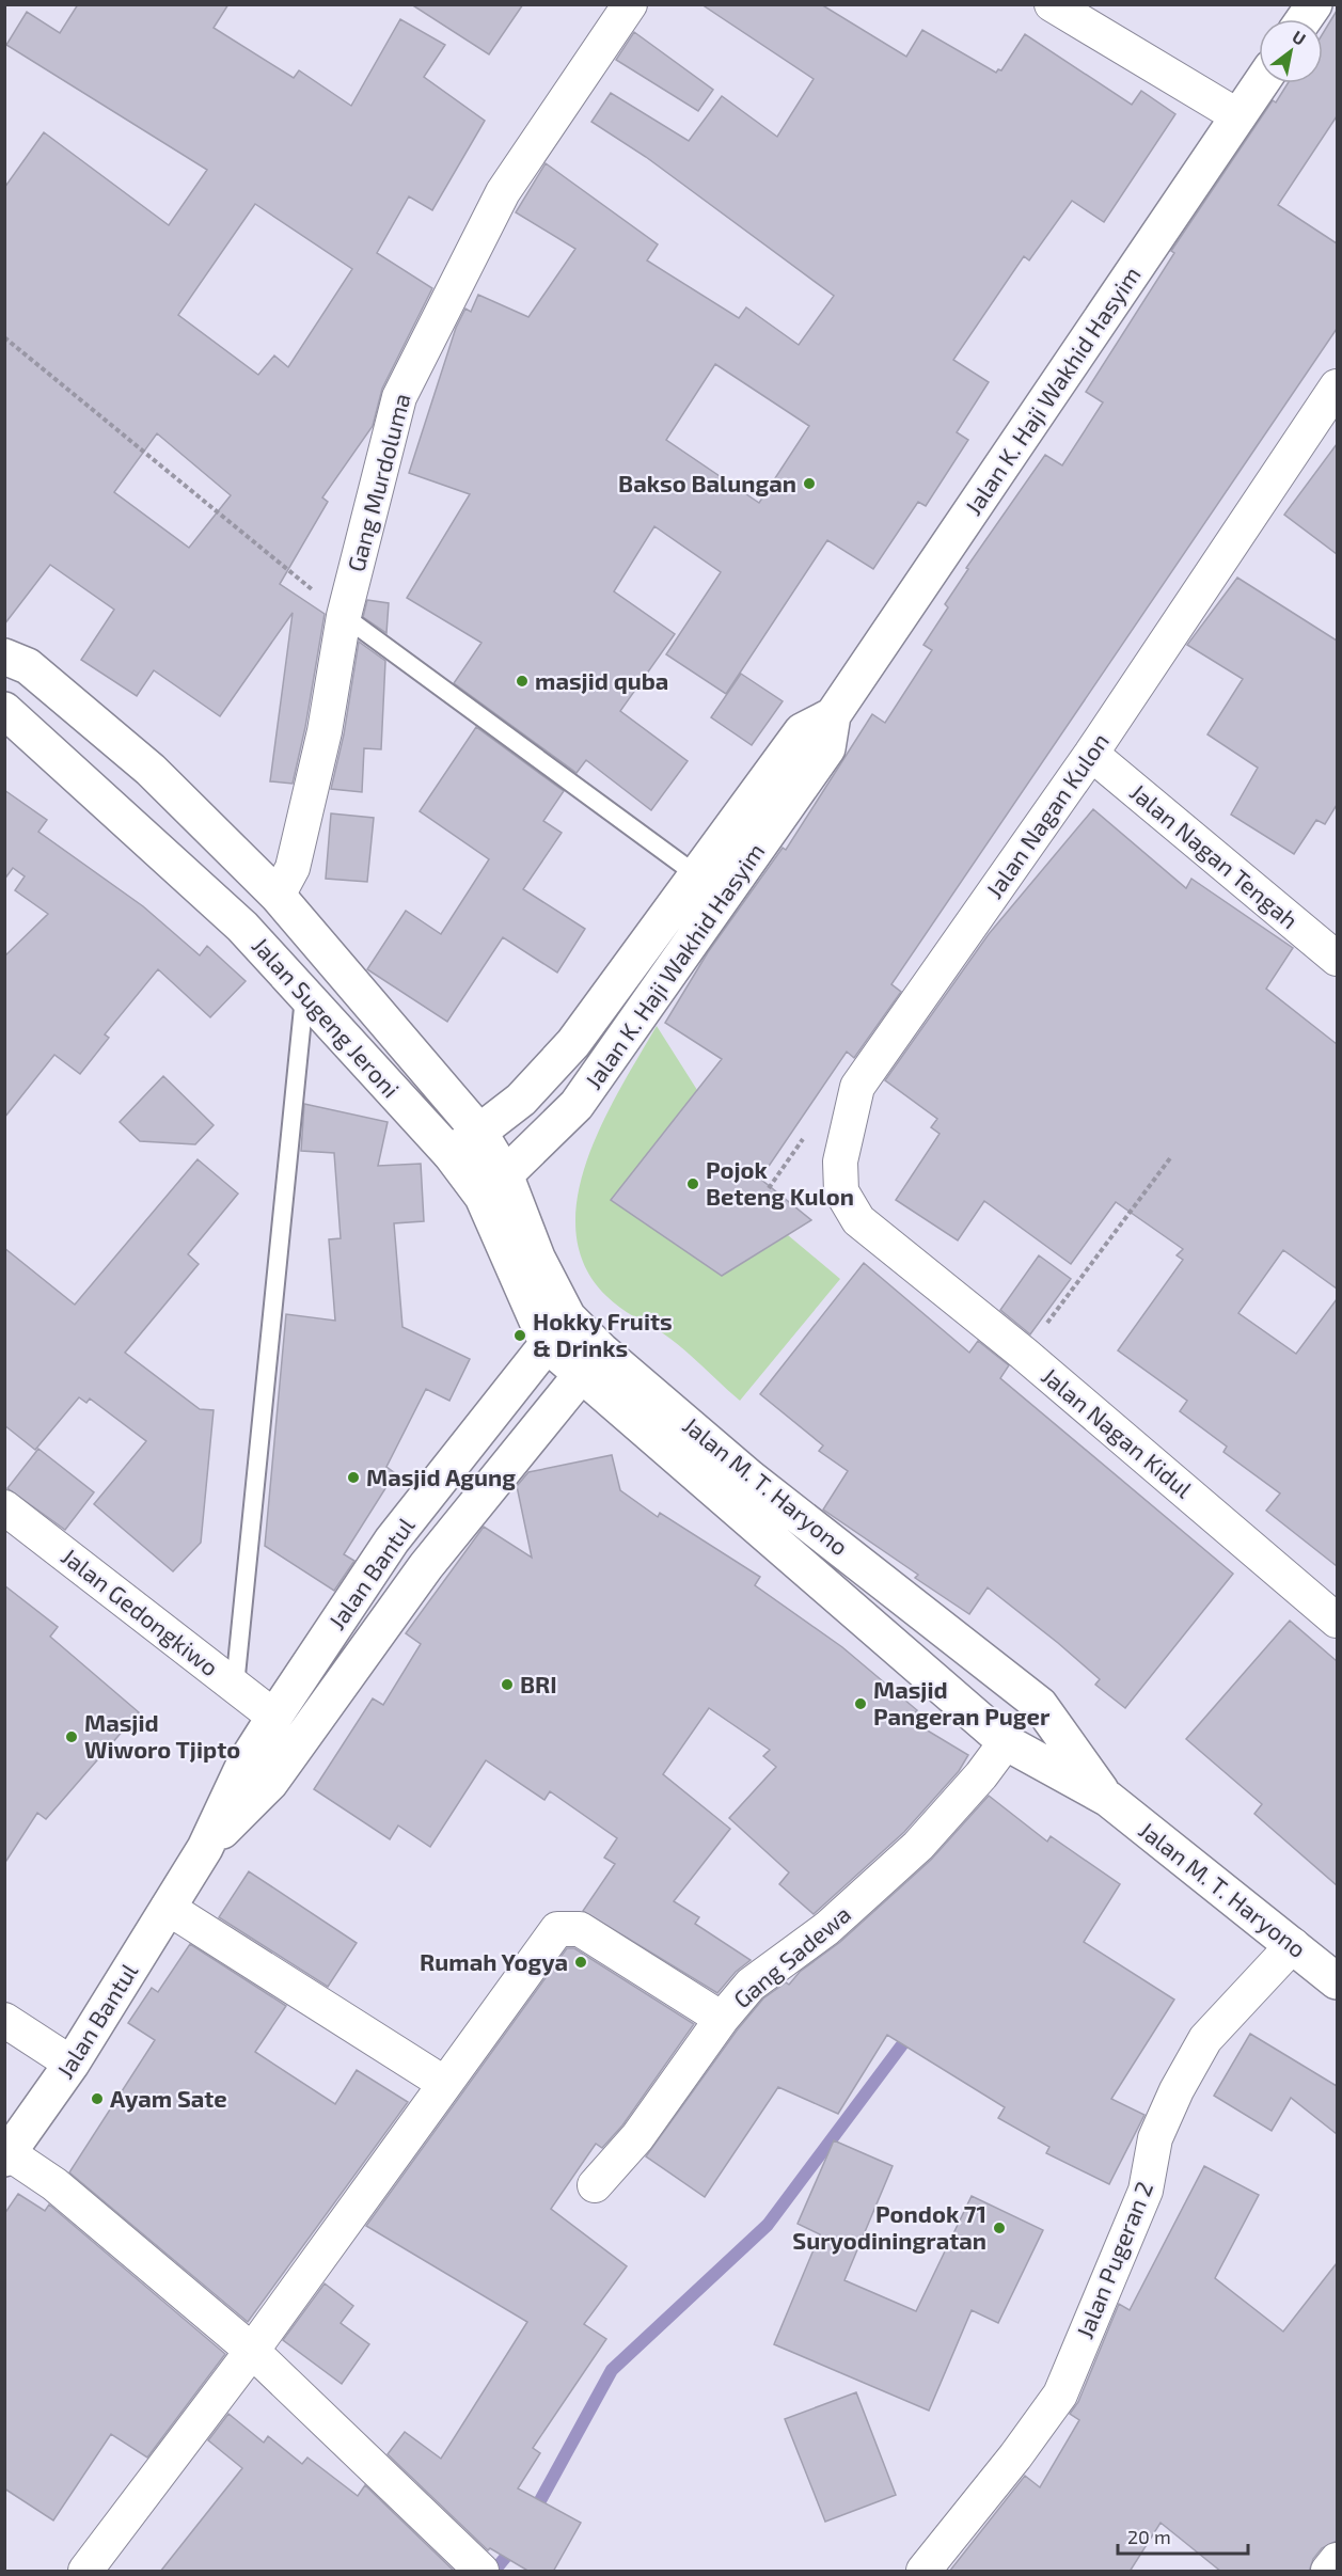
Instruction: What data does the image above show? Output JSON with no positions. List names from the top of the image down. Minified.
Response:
{"streets":{"main road":["Jalan K. Haji Wakhid Hasyim","Jalan Sugeng Jeroni","Jalan M. T. Haryono","Jalan Bantul"],"street":["Gang Murdoluma","Jalan Nagan Kulon","Jalan Nagan Tengah","Jalan Nagan Kidul","Jalan Gedongkiwo","Gang Sadewa","Jalan Pugeran 2"]},"crossings":[["Jalan K. Haji Wakhid Hasyim","Jalan Sugeng Jeroni"],["Jalan K. Haji Wakhid Hasyim","Jalan M. T. Haryono"],["Gang Murdoluma","Jalan Sugeng Jeroni"],["Jalan Nagan Kulon","Jalan Nagan Tengah"],["Jalan Nagan Kulon","Jalan Nagan Kidul"],["Jalan Sugeng Jeroni","Jalan M. T. Haryono"],["Jalan Sugeng Jeroni","Jalan Bantul"],["Jalan M. T. Haryono","Jalan Bantul"],["Jalan M. T. Haryono","Gang Sadewa"],["Jalan M. T. Haryono","Jalan Pugeran 2"],["Jalan Bantul","Jalan Gedongkiwo"]],"places":["Bakso Balungan","masjid quba","Pojok Beteng Kulon","Hokky Fruits & Drinks","Masjid Agung","BRI","Masjid Pangeran Puger","Masjid Wiworo Tjipto","Rumah Yogya","Ayam Sate","Pondok 71 Suryodiningratan"],"scale_bar":"20 m","north":"top right"}
